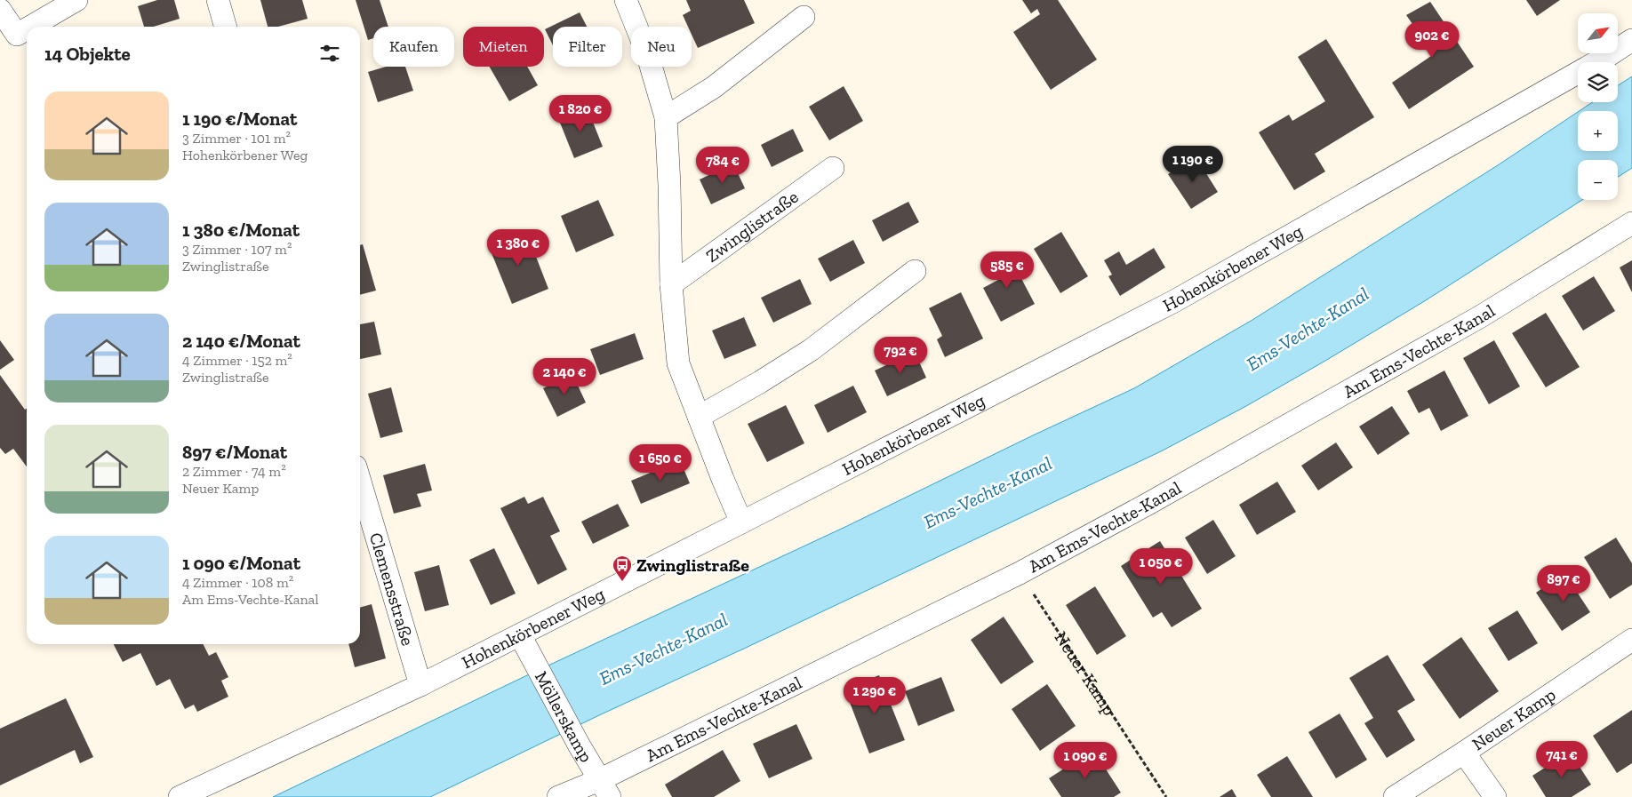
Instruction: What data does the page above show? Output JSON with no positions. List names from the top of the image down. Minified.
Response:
{"streets":{"street":["Zwinglistraße","Hohenkörbener Weg","Am Ems-Vechte-Kanal","Clemensstraße","Neuer Kamp","Möllerskamp"]},"crossings":[["Hohenkörbener Weg","Clemensstraße"],["Hohenkörbener Weg","Möllerskamp"],["Am Ems-Vechte-Kanal","Neuer Kamp"],["Am Ems-Vechte-Kanal","Möllerskamp"]],"water":["Ems-Vechte-Kanal"],"places":{"bus stop":["Zwinglistraße"]},"north":"top right","page":{"map_buttons":["+","−"],"price":["902 €","1 820 €","1 190 €","784 €","1 380 €","585 €","792 €","2 140 €","1 650 €","1 050 €","897 €","1 290 €","741 €","1 090 €"],"chip":["Kaufen","Mieten","Filter","Neu"],"heading":"14 Objekte","list":[{"name":"1 190 €/Monat","note":"3 Zimmer · 101 m² · Hohenkörbener Weg"},{"name":"1 380 €/Monat","note":"3 Zimmer · 107 m² · Zwinglistraße"},{"name":"2 140 €/Monat","note":"4 Zimmer · 152 m² · Zwinglistraße"},{"name":"897 €/Monat","note":"2 Zimmer · 74 m² · Neuer Kamp"},{"name":"1 090 €/Monat","note":"4 Zimmer · 108 m² · Am Ems-Vechte-Kanal"}]}}
